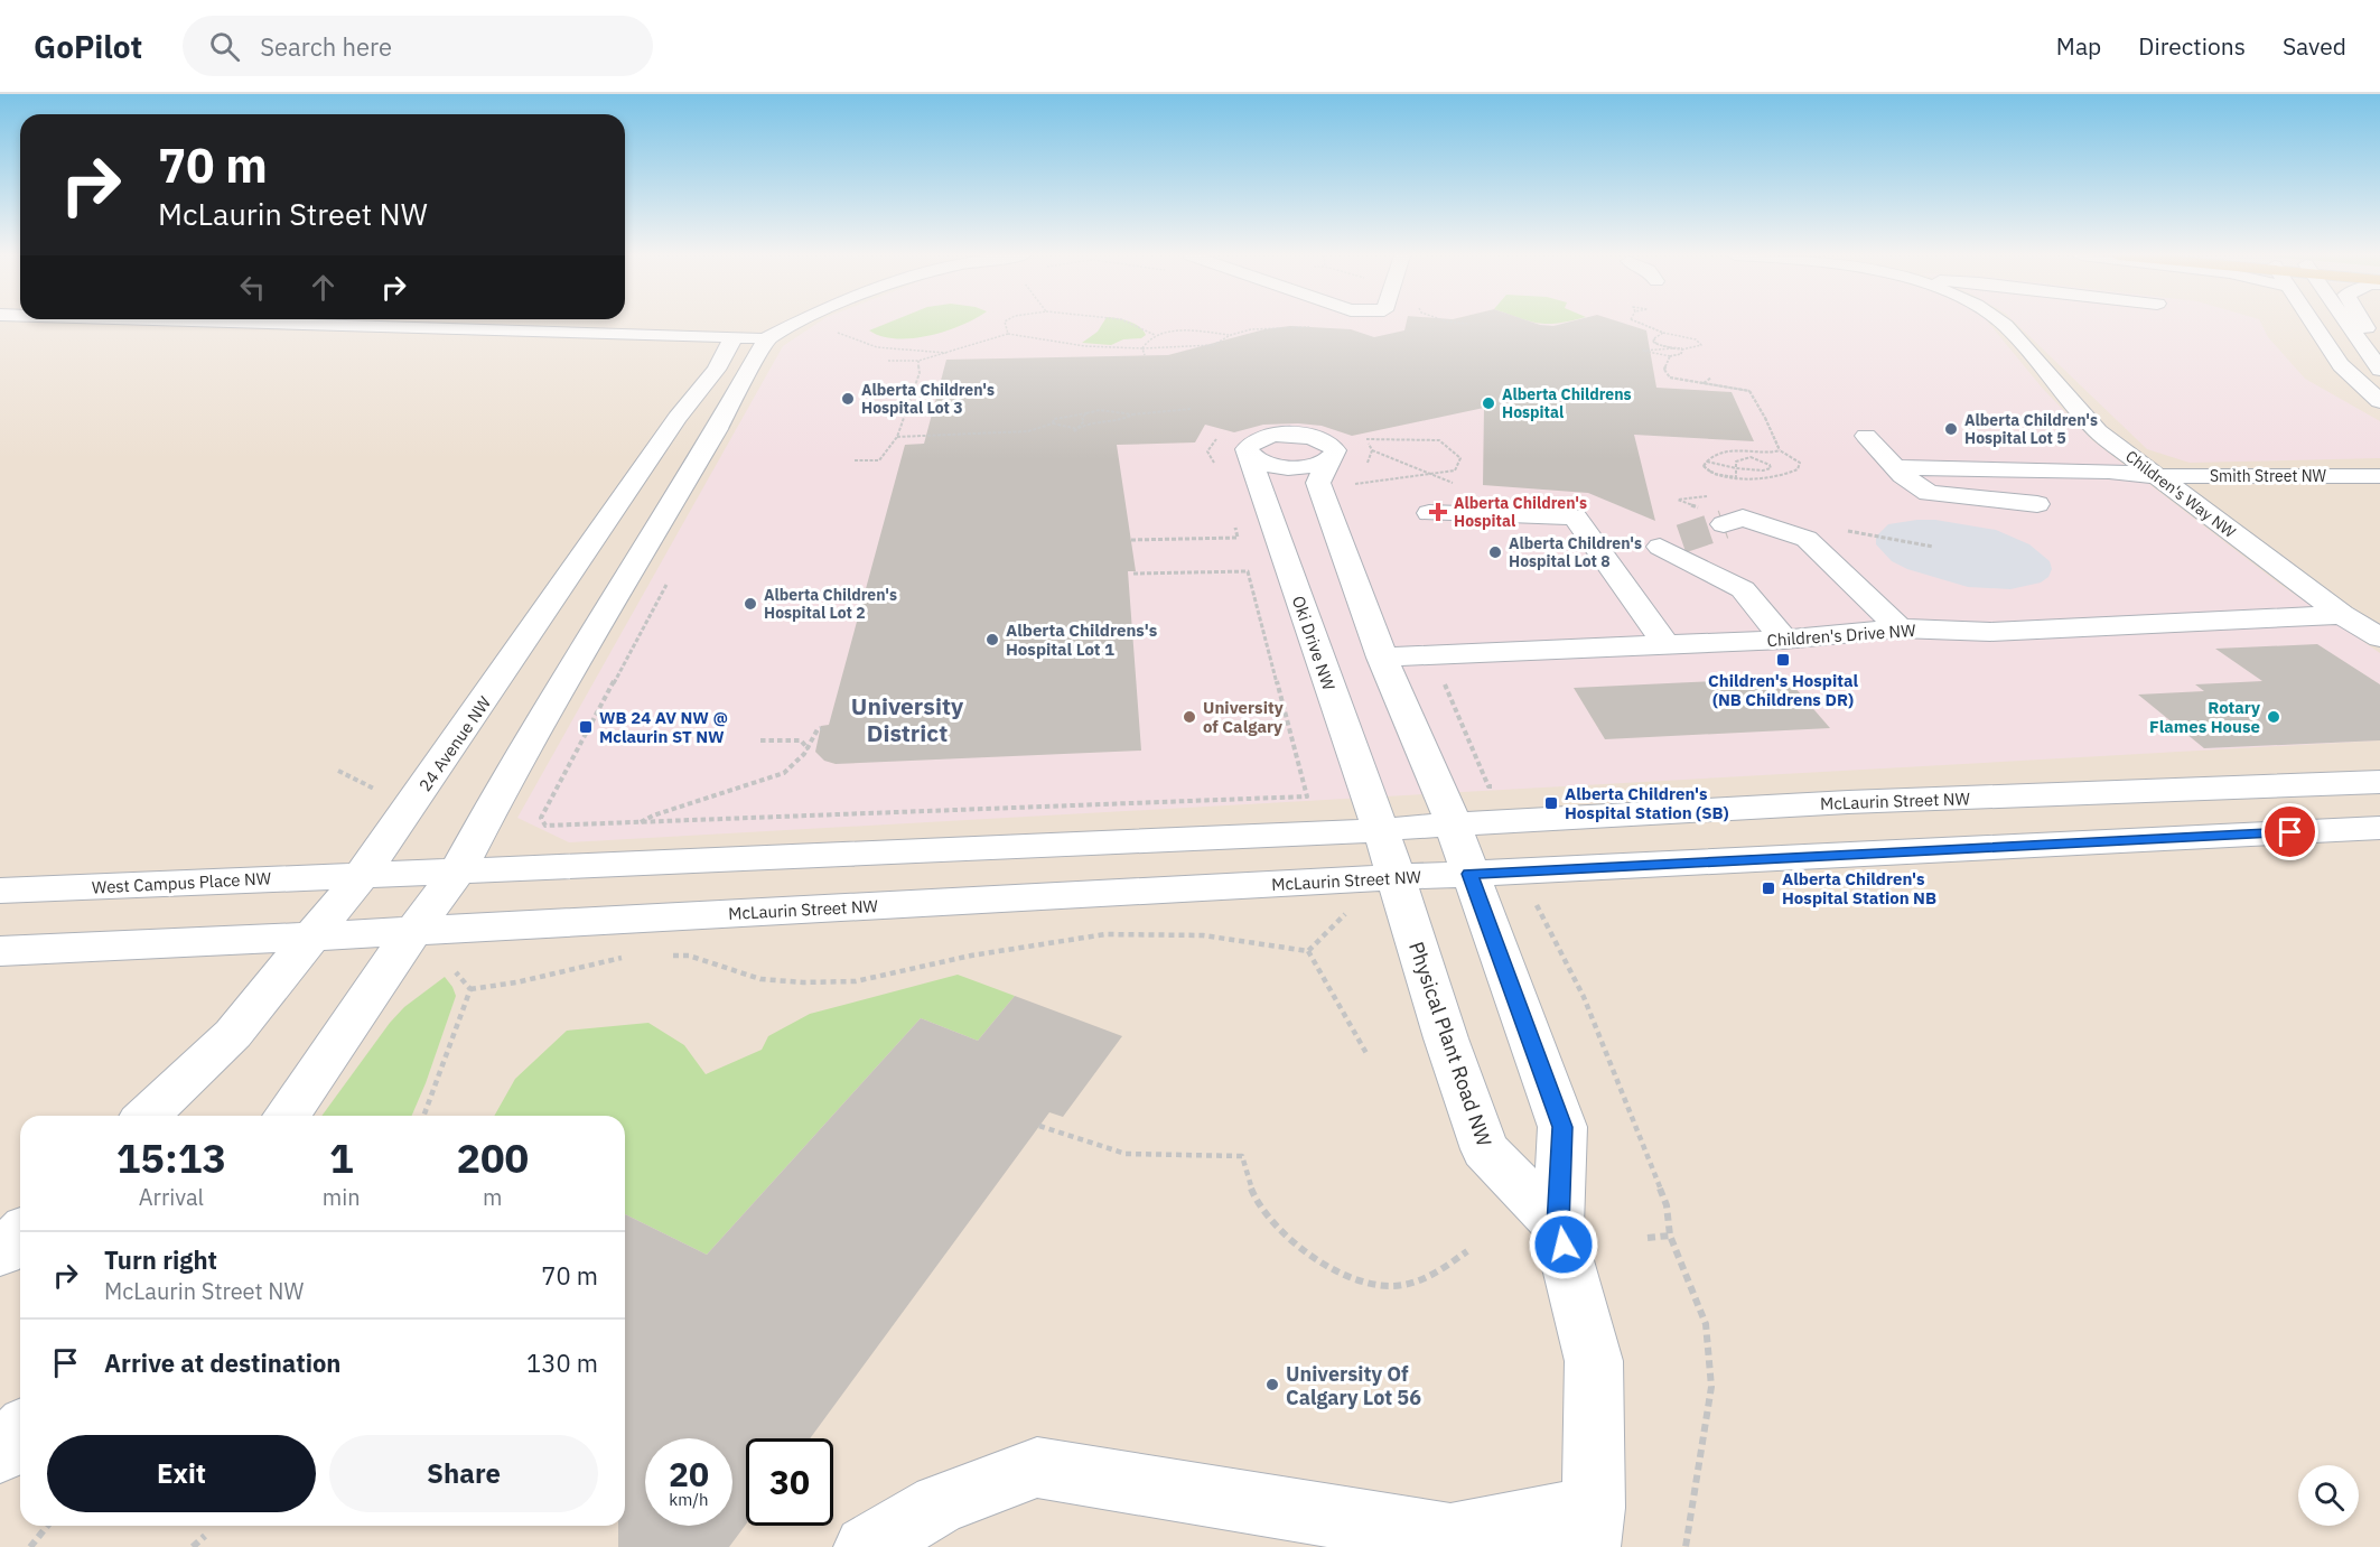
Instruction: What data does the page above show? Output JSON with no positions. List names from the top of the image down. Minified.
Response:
{"streets":{"street":["Smith Street NW","Children's Way NW","Children's Drive NW","Oki Drive NW","24 Avenue NW","McLaurin Street NW","West Campus Place NW","Physical Plant Road NW"]},"crossings":[["Smith Street NW","Children's Way NW"],["Children's Way NW","Children's Drive NW"],["Oki Drive NW","McLaurin Street NW"],["Oki Drive NW","Physical Plant Road NW"],["24 Avenue NW","McLaurin Street NW"],["24 Avenue NW","West Campus Place NW"],["McLaurin Street NW","West Campus Place NW"],["McLaurin Street NW","Physical Plant Road NW"]],"districts":["University District"],"places":{"other":["Alberta Children's Hospital Lot 3","Alberta Childrens Hospital","Alberta Children's Hospital Lot 5","Alberta Children's Hospital Lot 8","Alberta Children's Hospital Lot 2","Alberta Childrens's Hospital Lot 1","University of Calgary","Rotary Flames House","University Of Calgary Lot 56"],"health":["Alberta Children's Hospital"],"transit":["Children's Hospital (NB Childrens DR)","WB 24 AV NW @ Mclaurin ST NW","Alberta Children's Hospital Station (SB)","Alberta Children's Hospital Station NB"]},"page":{"header":"GoPilot","search":"Search here","nav":["Map","Directions","Saved"],"turn":["70 m","McLaurin Street NW"],"eta":["15:13","Arrival","1","min","200","m"],"list":[{"name":"Turn right","note":"McLaurin Street NW","value":"70 m"},{"name":"Arrive at destination","value":"130 m"}],"buttons":["Exit","Share"],"speed":"20 km/h","limit":"30"}}
